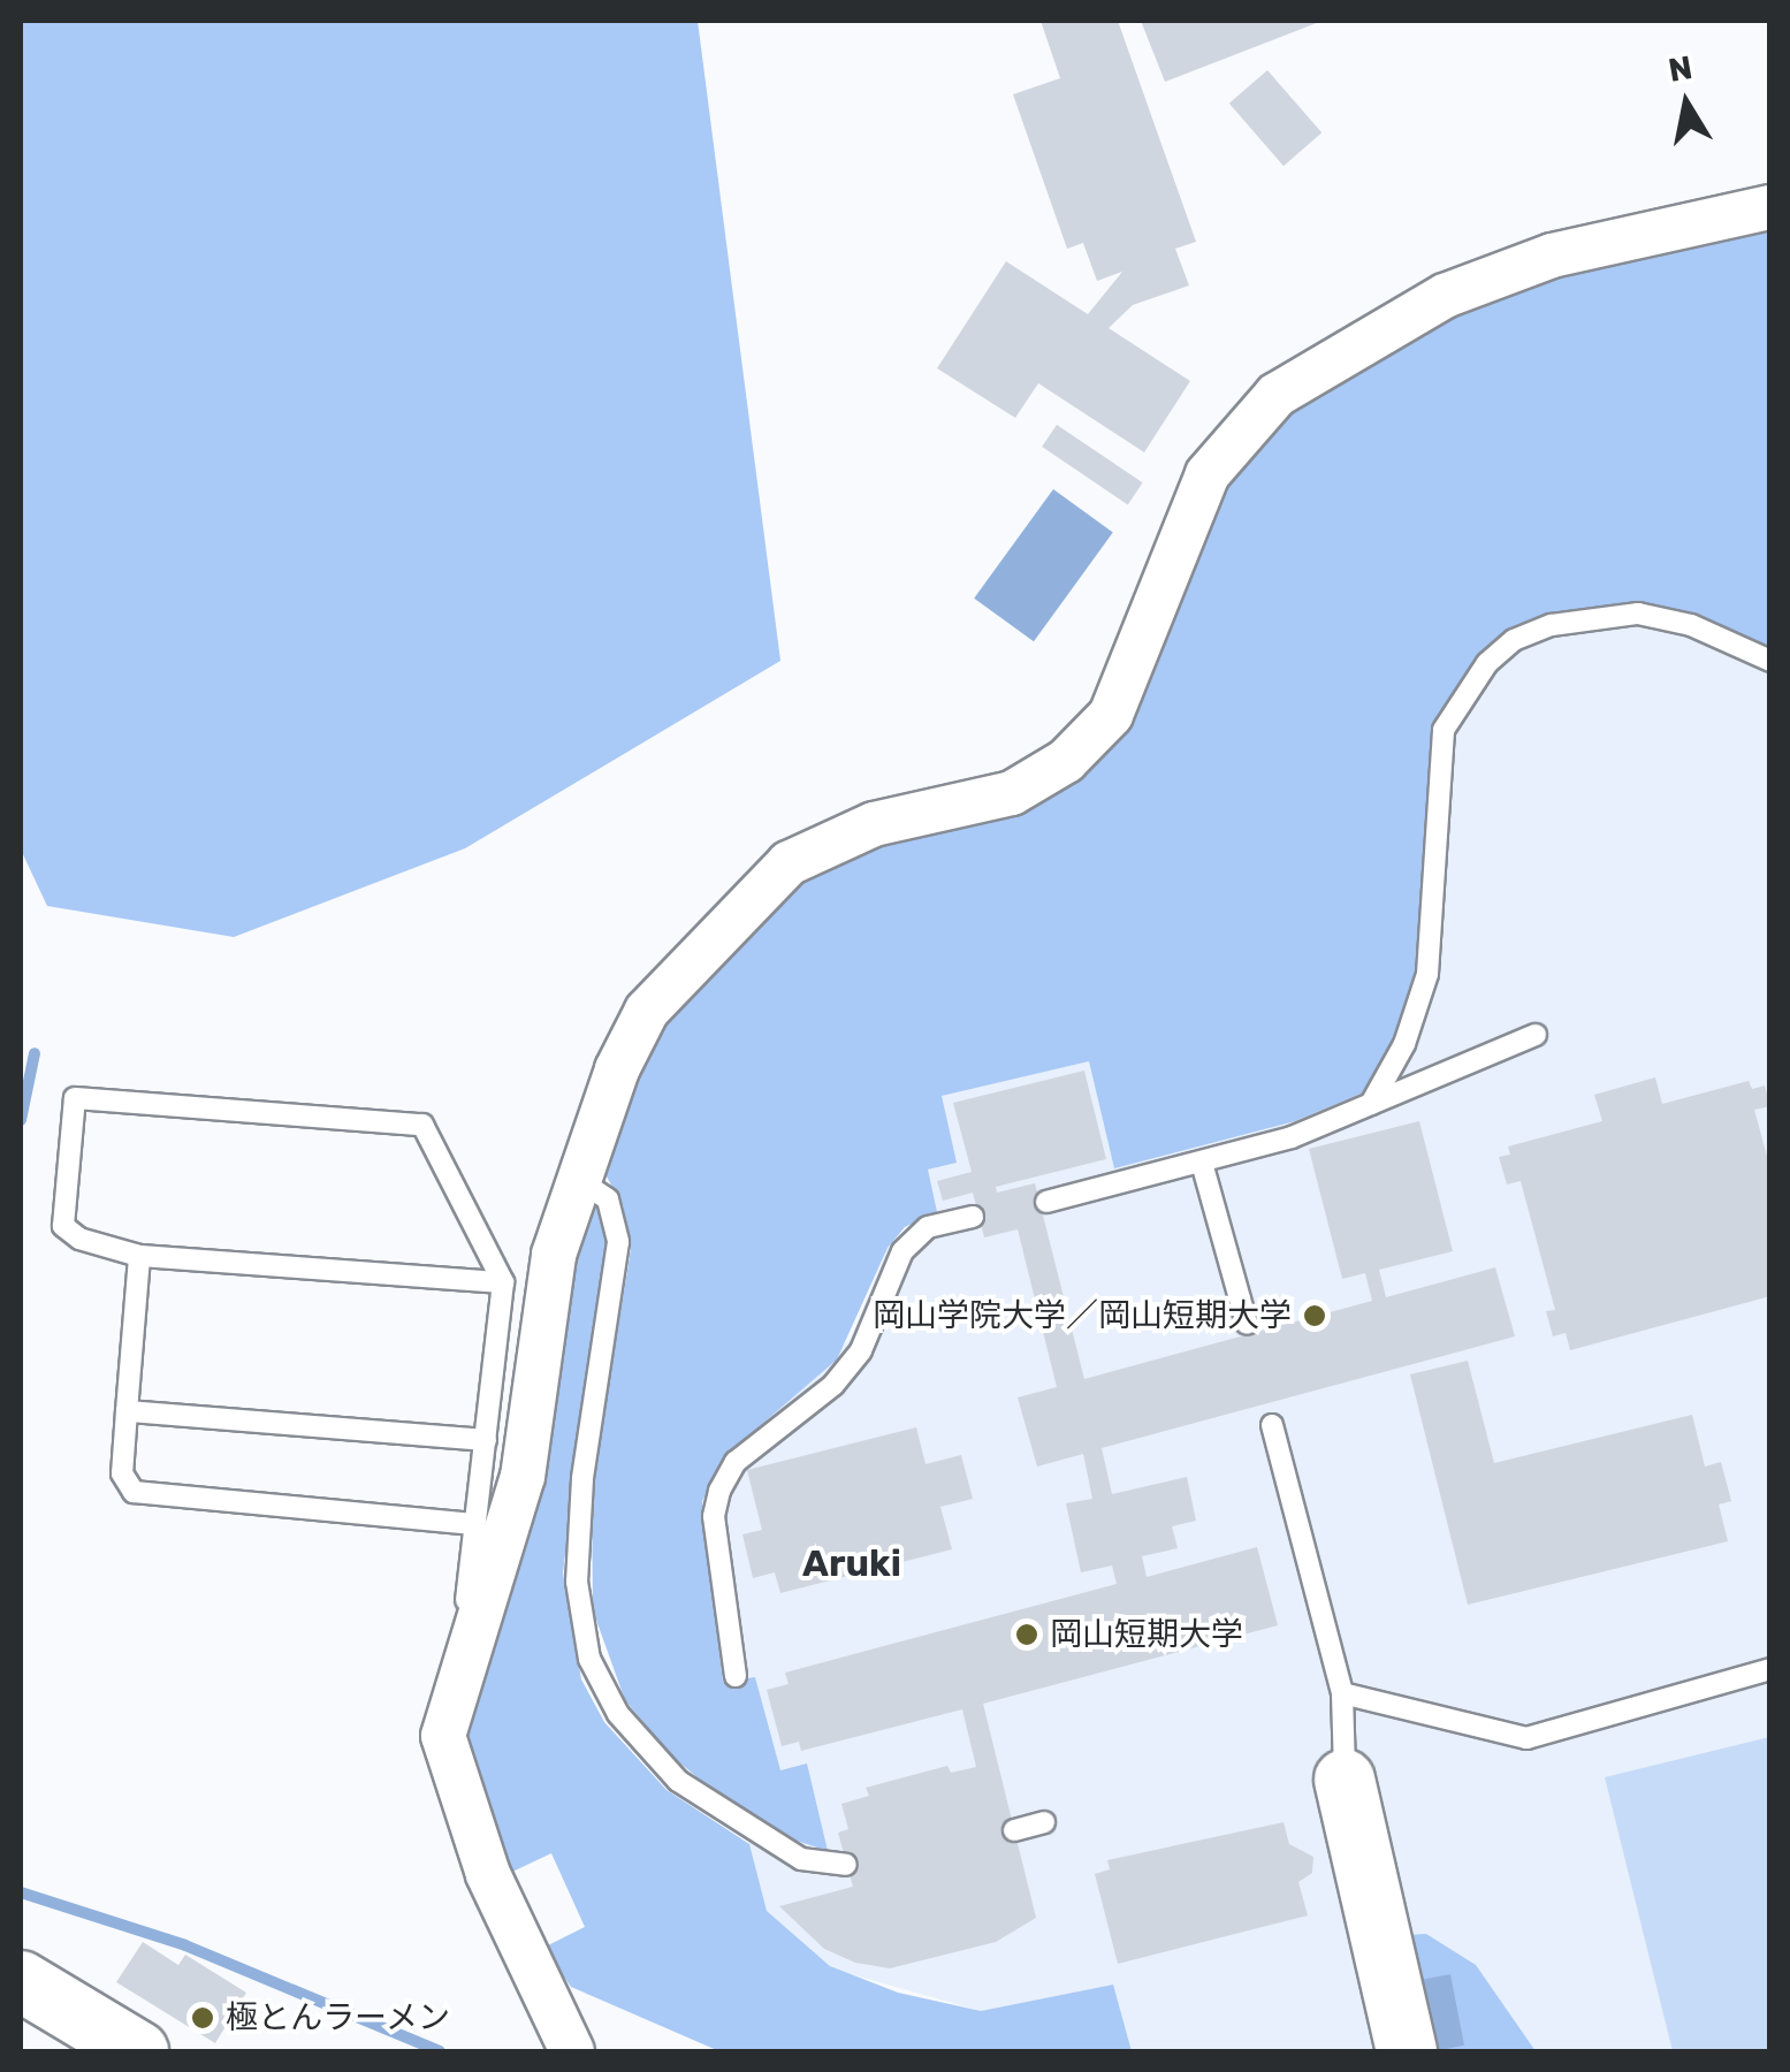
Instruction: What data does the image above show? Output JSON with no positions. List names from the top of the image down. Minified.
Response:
{"districts":["Aruki"],"places":["岡山学院大学／岡山短期大学","岡山短期大学","極とんラーメン"],"north":"top"}
